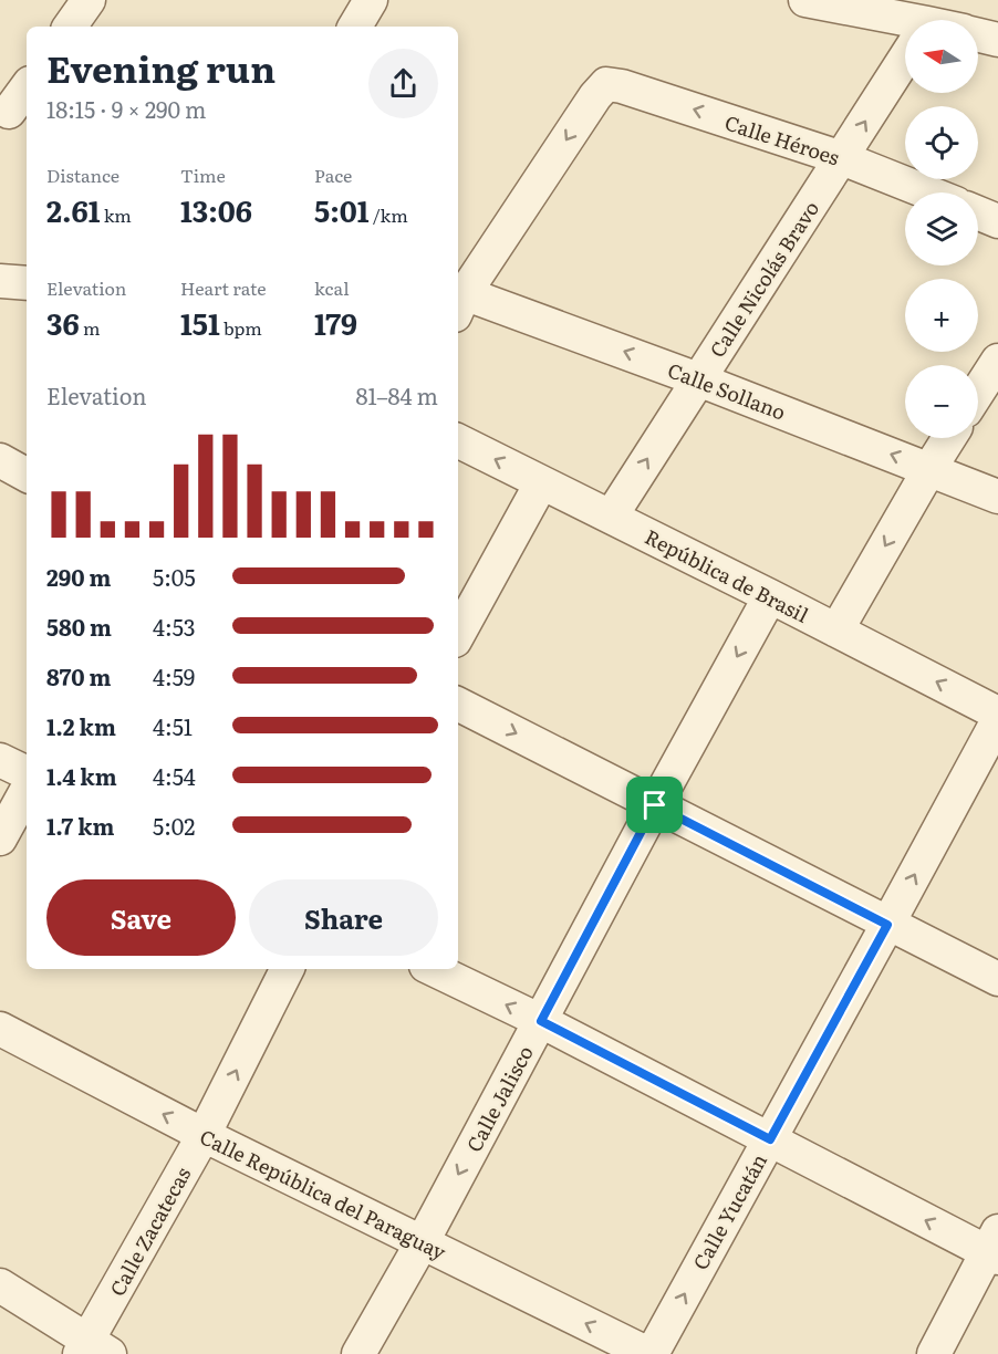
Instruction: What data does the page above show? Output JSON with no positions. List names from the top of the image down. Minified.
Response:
{"streets":{"street":["Calle Héroes","Calle Nicolás Bravo","Calle Sollano","República de Brasil","Calle Jalisco","Calle República del Paraguay","Calle Yucatán","Calle Zacatecas"]},"crossings":[["Calle Héroes","Calle Nicolás Bravo"],["Calle Héroes","Calle Sollano"],["Calle Nicolás Bravo","Calle Sollano"],["Calle Nicolás Bravo","República de Brasil"],["República de Brasil","Calle Jalisco"],["Calle Jalisco","Calle República del Paraguay"],["Calle República del Paraguay","Calle Yucatán"],["Calle República del Paraguay","Calle Zacatecas"]],"one_way":["Calle Héroes","Calle Sollano","Calle Yucatán","Calle Zacatecas"],"north":"left","page":{"map_buttons":["+","−"],"heading":["Evening run","18:15 · 9 × 290 m"],"stats":[["Distance","2.61 km"],["Time","13:06"],["Pace","5:01 /km"],["Elevation","36 m"],["Heart rate","151 bpm"],["kcal","179"]],"chart":["Elevation","81–84 m"],"list":[{"name":"290 m","note":"5:05"},{"name":"580 m","note":"4:53"},{"name":"870 m","note":"4:59"},{"name":"1.2 km","note":"4:51"},{"name":"1.4 km","note":"4:54"},{"name":"1.7 km","note":"5:02"}],"buttons":["Save","Share"]}}
